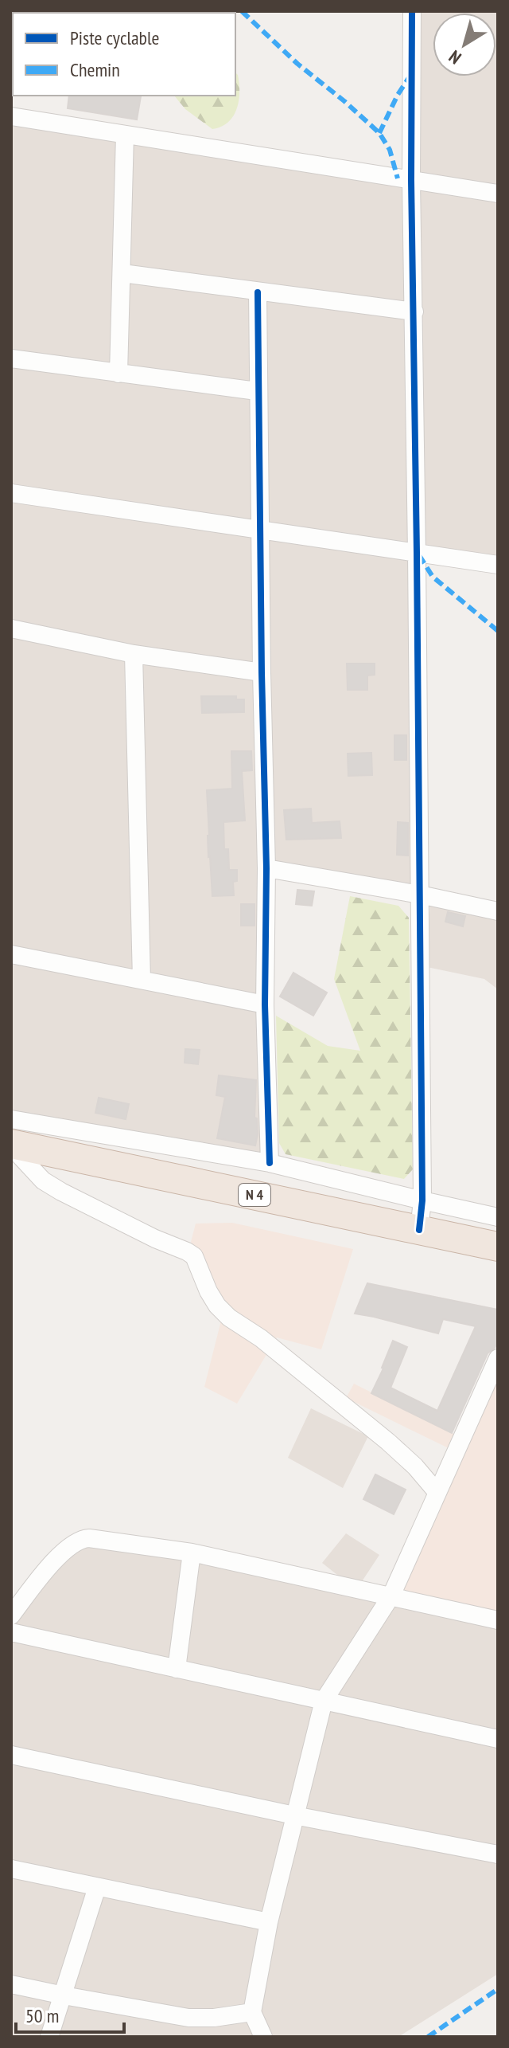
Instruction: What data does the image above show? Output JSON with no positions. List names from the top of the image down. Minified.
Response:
{"streets":{"highway":["N 4"]},"legend":["Piste cyclable","Chemin"],"scale_bar":"50 m","north":"bottom left"}
